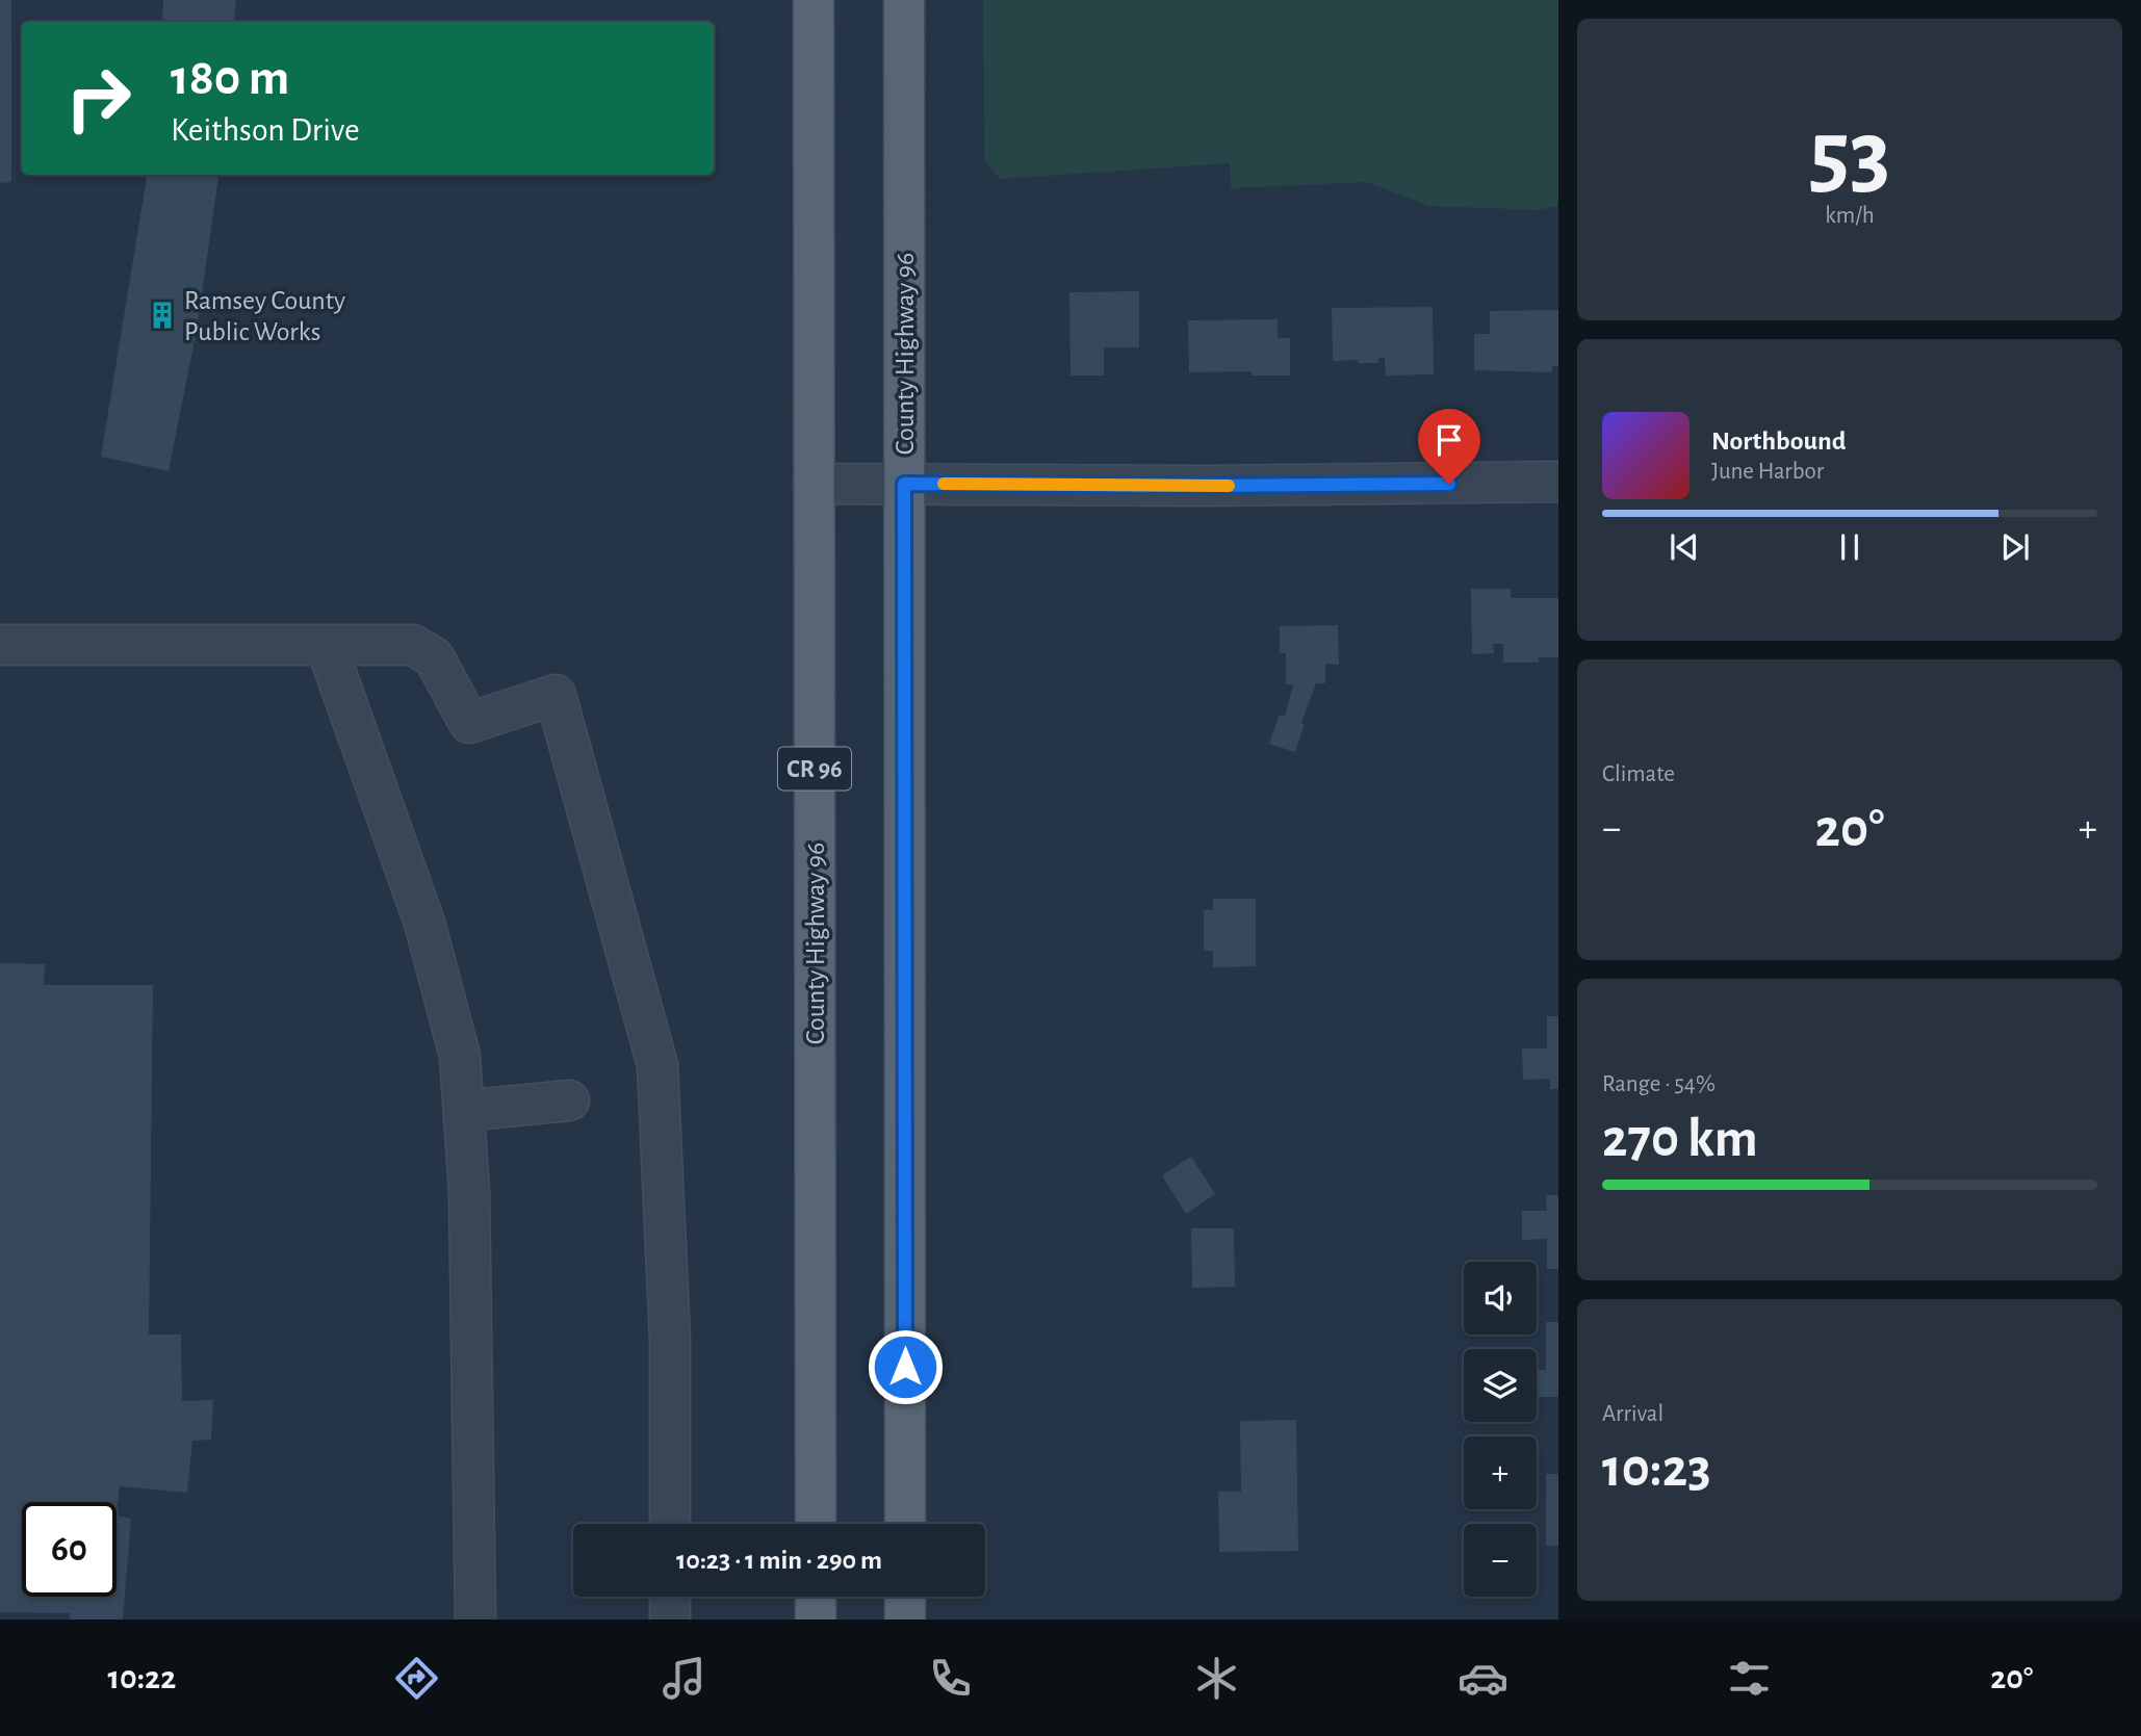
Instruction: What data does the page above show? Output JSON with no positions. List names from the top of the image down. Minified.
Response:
{"streets":{"main road":["County Highway 96","CR 96"]},"places":{"building":["Ramsey County Public Works"]},"page":{"tile":[["53","km/h"],"Climate",["Range · 54%","270 km"],["Arrival","10:23"]],"turn":["180 m","Keithson Drive"],"song":["Northbound","June Harbor"],"heat":["−","20°","+"],"map_buttons":["+","−"],"limit":"60","trip":"10:23 · 1 min · 290 m","tabs":["10:22","20°"]}}
